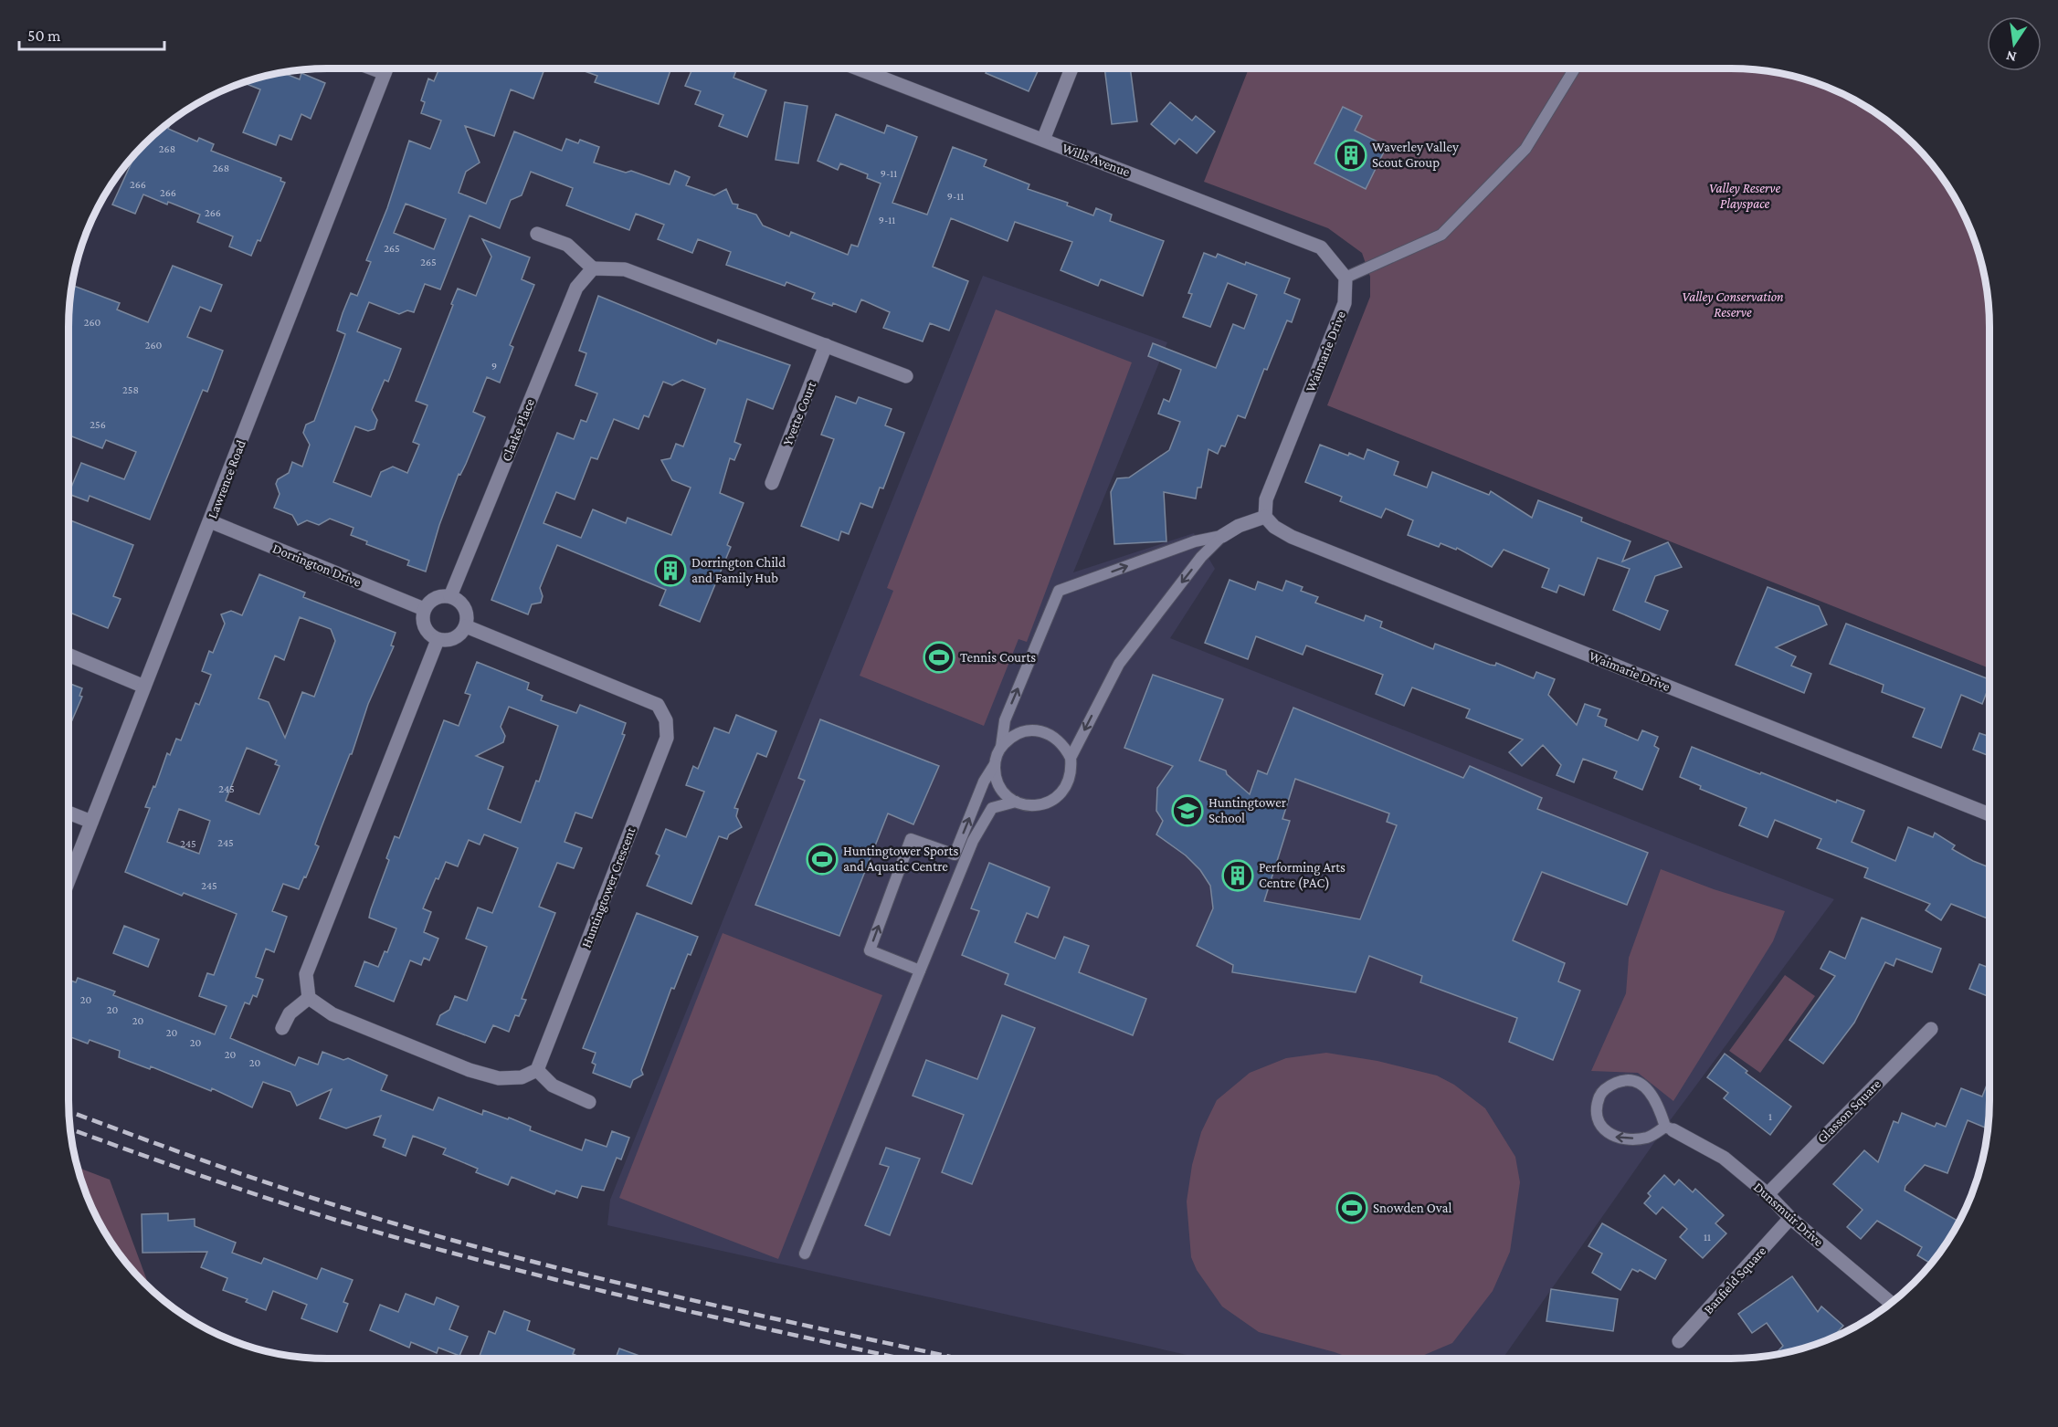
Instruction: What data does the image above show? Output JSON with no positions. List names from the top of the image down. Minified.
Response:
{"streets":{"street":["Wills Avenue","Waimarie Drive","Yvette Court","Clarke Place","Lawrence Road","Dorrington Drive","Huntingtower Crescent","Glasson Square","Dunsmuir Drive","Banfield Square"]},"crossings":[["Wills Avenue","Waimarie Drive"],["Clarke Place","Dorrington Drive"],["Clarke Place","Huntingtower Crescent"],["Lawrence Road","Dorrington Drive"],["Dorrington Drive","Huntingtower Crescent"],["Glasson Square","Dunsmuir Drive"],["Dunsmuir Drive","Banfield Square"]],"parks":["Valley Reserve Playspace","Valley Conservation Reserve"],"places":{"building":["Waverley Valley Scout Group","Dorrington Child and Family Hub","Performing Arts Centre (PAC)"],"sports":["Tennis Courts","Huntingtower Sports and Aquatic Centre","Snowden Oval"],"school or university":["Huntingtower School"]},"house_numbers":["268","268","9-11","266","266","9-11","266","9-11","265","265","260","260","9","258","256","245","245","245","245","20","20","20","20","20","20","20","1","11"],"scale_bar":"50 m","north":"bottom"}
